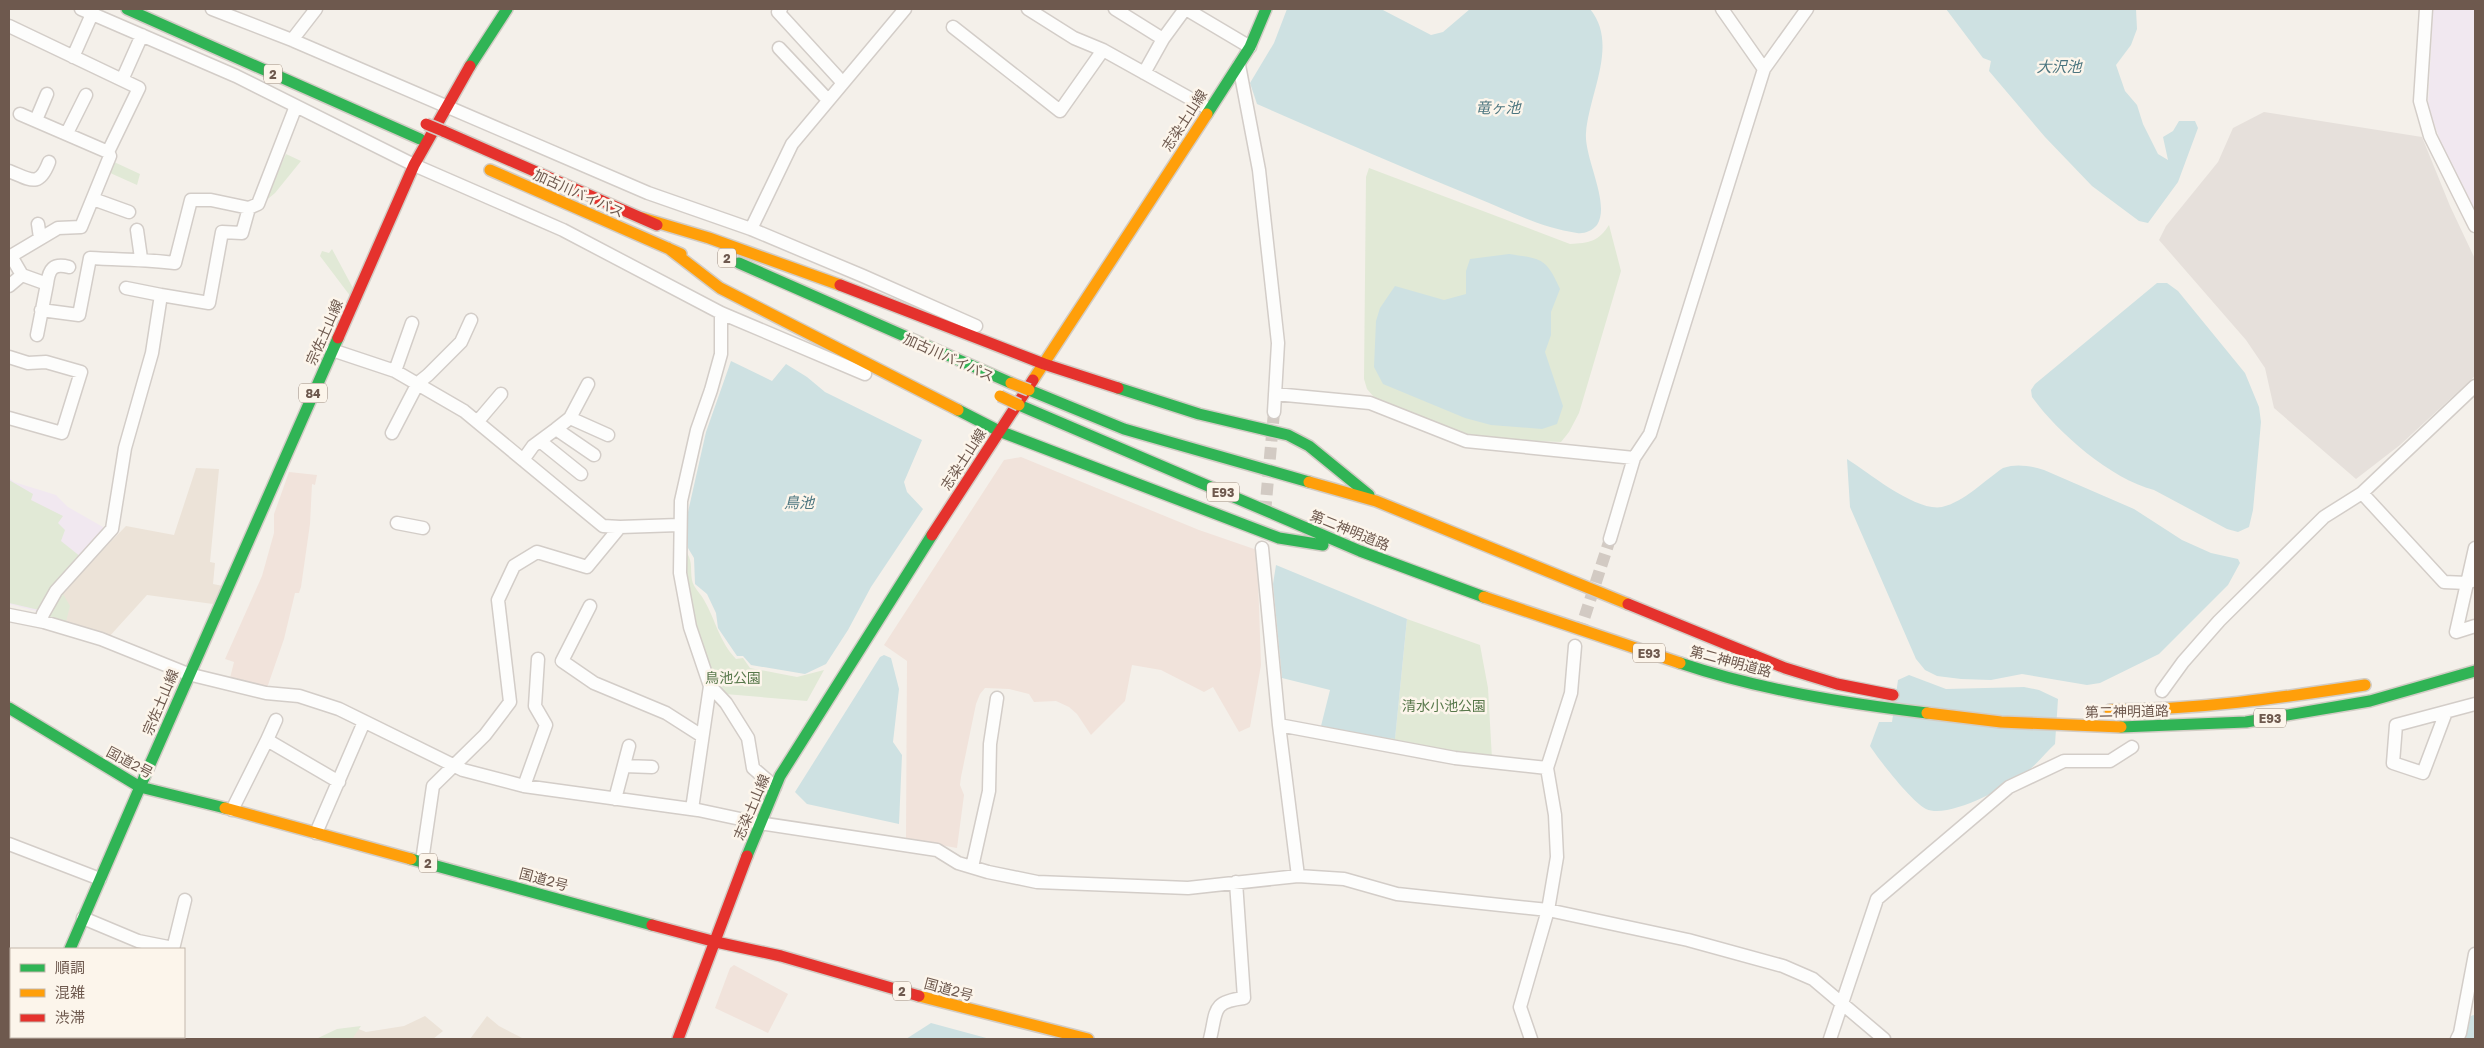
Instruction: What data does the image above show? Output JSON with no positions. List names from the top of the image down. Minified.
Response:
{"streets":{"main road":["2","志染土山線","加古川バイパス","宗佐土山線","84","E93","第二神明道路","国道2号"]},"crossings":[["志染土山線","国道2号"],["加古川バイパス","第二神明道路"],["宗佐土山線","国道2号"]],"water":["大沢池","竜ヶ池","鳥池"],"parks":["鳥池公園","清水小池公園"],"legend":["順調","混雑","渋滞"]}
